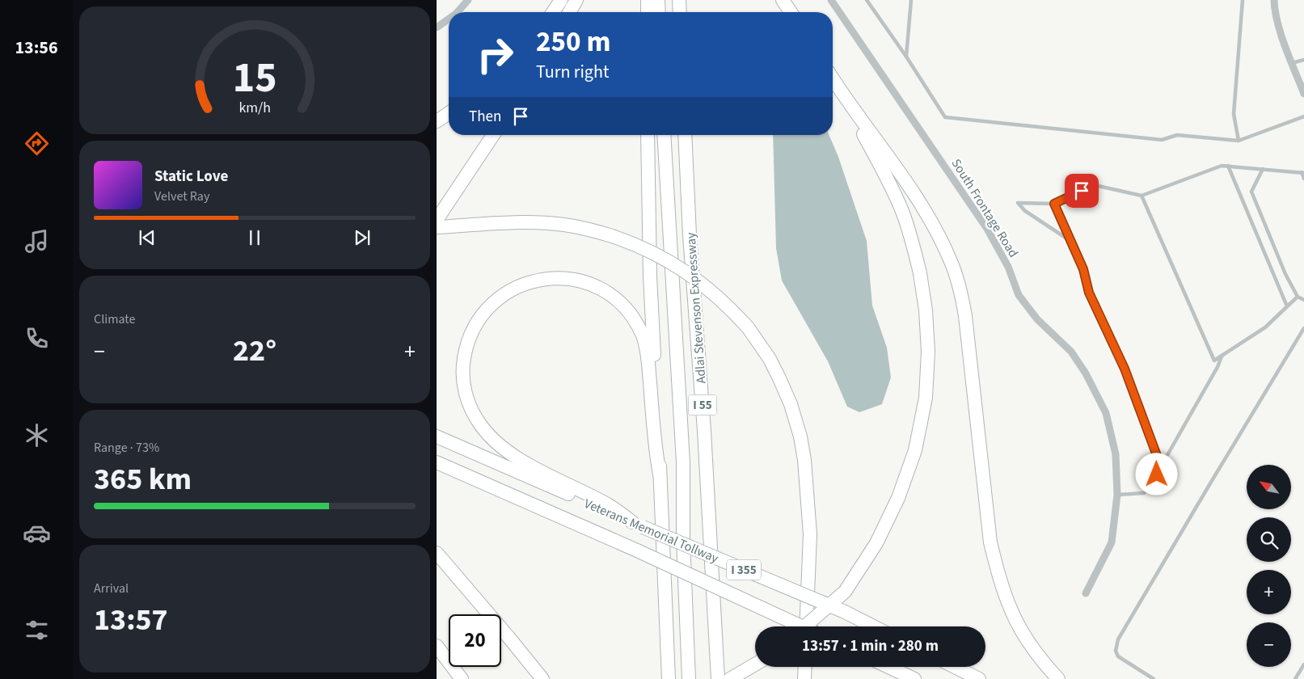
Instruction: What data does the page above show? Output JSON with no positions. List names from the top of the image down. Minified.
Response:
{"streets":{"highway":["Adlai Stevenson Expressway","I 55","Veterans Memorial Tollway","I 355"],"street":["South Frontage Road"]},"north":"top left","page":{"tabs":"13:56","turn":["250 m","Turn right"],"then":"Then","song":["Static Love","Velvet Ray"],"tile":["Climate",["Range · 73%","365 km"],["Arrival","13:57"]],"heat":["−","22°","+"],"map_buttons":["+","−"],"limit":"20","trip":"13:57 · 1 min · 280 m","gauge":["15","km/h"]}}
